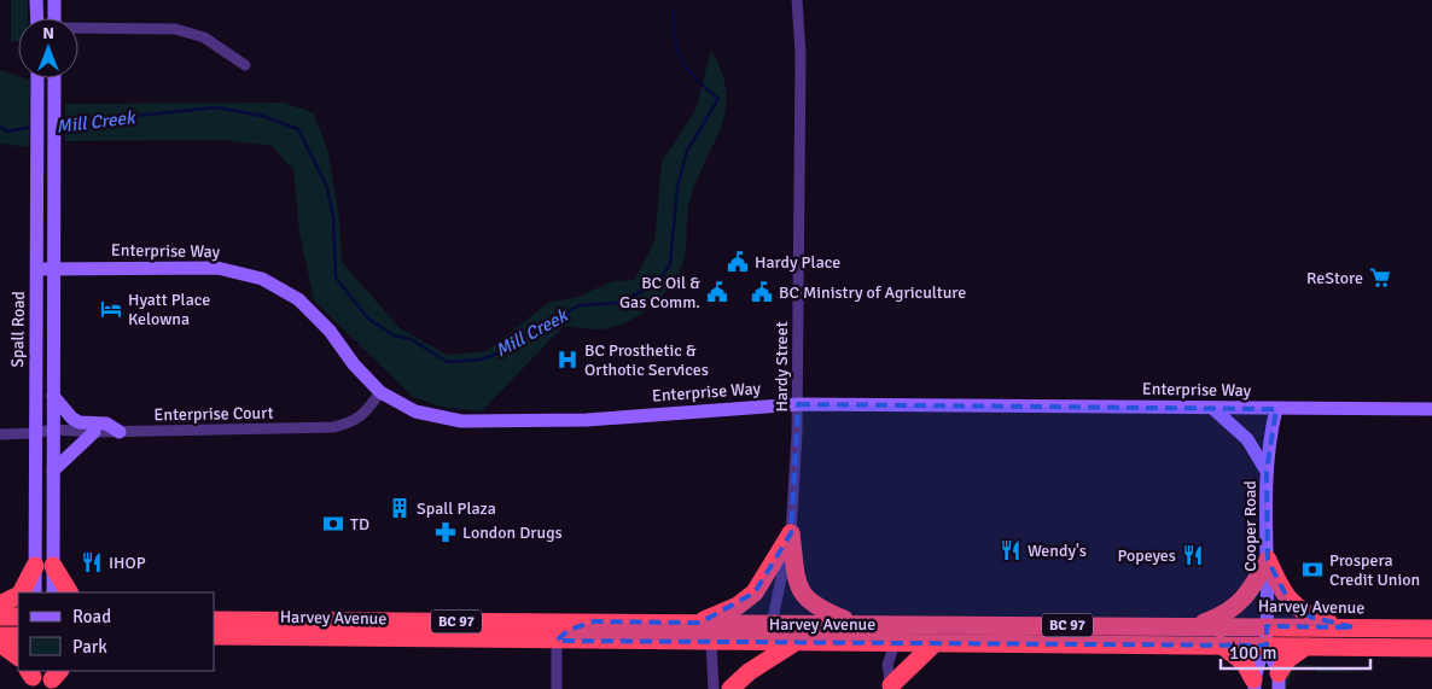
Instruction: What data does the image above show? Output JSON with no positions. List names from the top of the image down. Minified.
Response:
{"streets":{"highway":["Harvey Avenue","BC 97"],"main road":["Enterprise Way","Spall Road","Cooper Road"],"street":["Hardy Street","Enterprise Court"]},"crossings":[["Enterprise Way","Spall Road"],["Enterprise Way","Hardy Street"],["Enterprise Way","Enterprise Court"],["Enterprise Way","Cooper Road"],["Spall Road","Enterprise Court"],["Hardy Street","Harvey Avenue"],["Cooper Road","Harvey Avenue"]],"water":["Mill Creek"],"places":{"public building":["Hardy Place","BC Oil & Gas Comm.","BC Ministry of Agriculture"],"supermarket":["ReStore"],"hotel":["Hyatt Place Kelowna"],"hospital":["BC Prosthetic & Orthotic Services"],"building":["Spall Plaza"],"bank":["TD","Prospera Credit Union"],"pharmacy":["London Drugs"],"restaurant":["Wendy's","Popeyes","IHOP"]},"legend":["Road","Park"],"scale_bar":"100 m","north":"top"}
